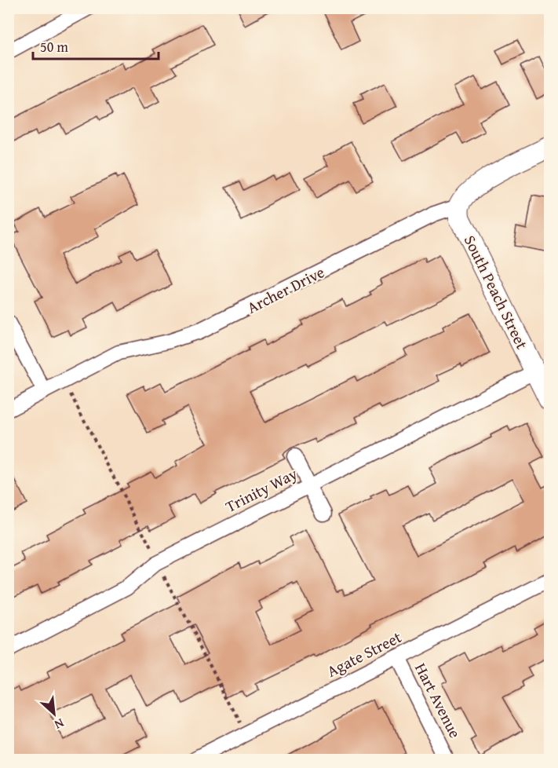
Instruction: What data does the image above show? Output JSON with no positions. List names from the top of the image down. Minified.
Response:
{"streets":{"street":["Archer Drive","South Peach Street","Trinity Way","Agate Street","Hart Avenue"]},"crossings":[["Archer Drive","South Peach Street"],["South Peach Street","Trinity Way"],["Agate Street","Hart Avenue"]],"scale_bar":"50 m","north":"bottom right"}
